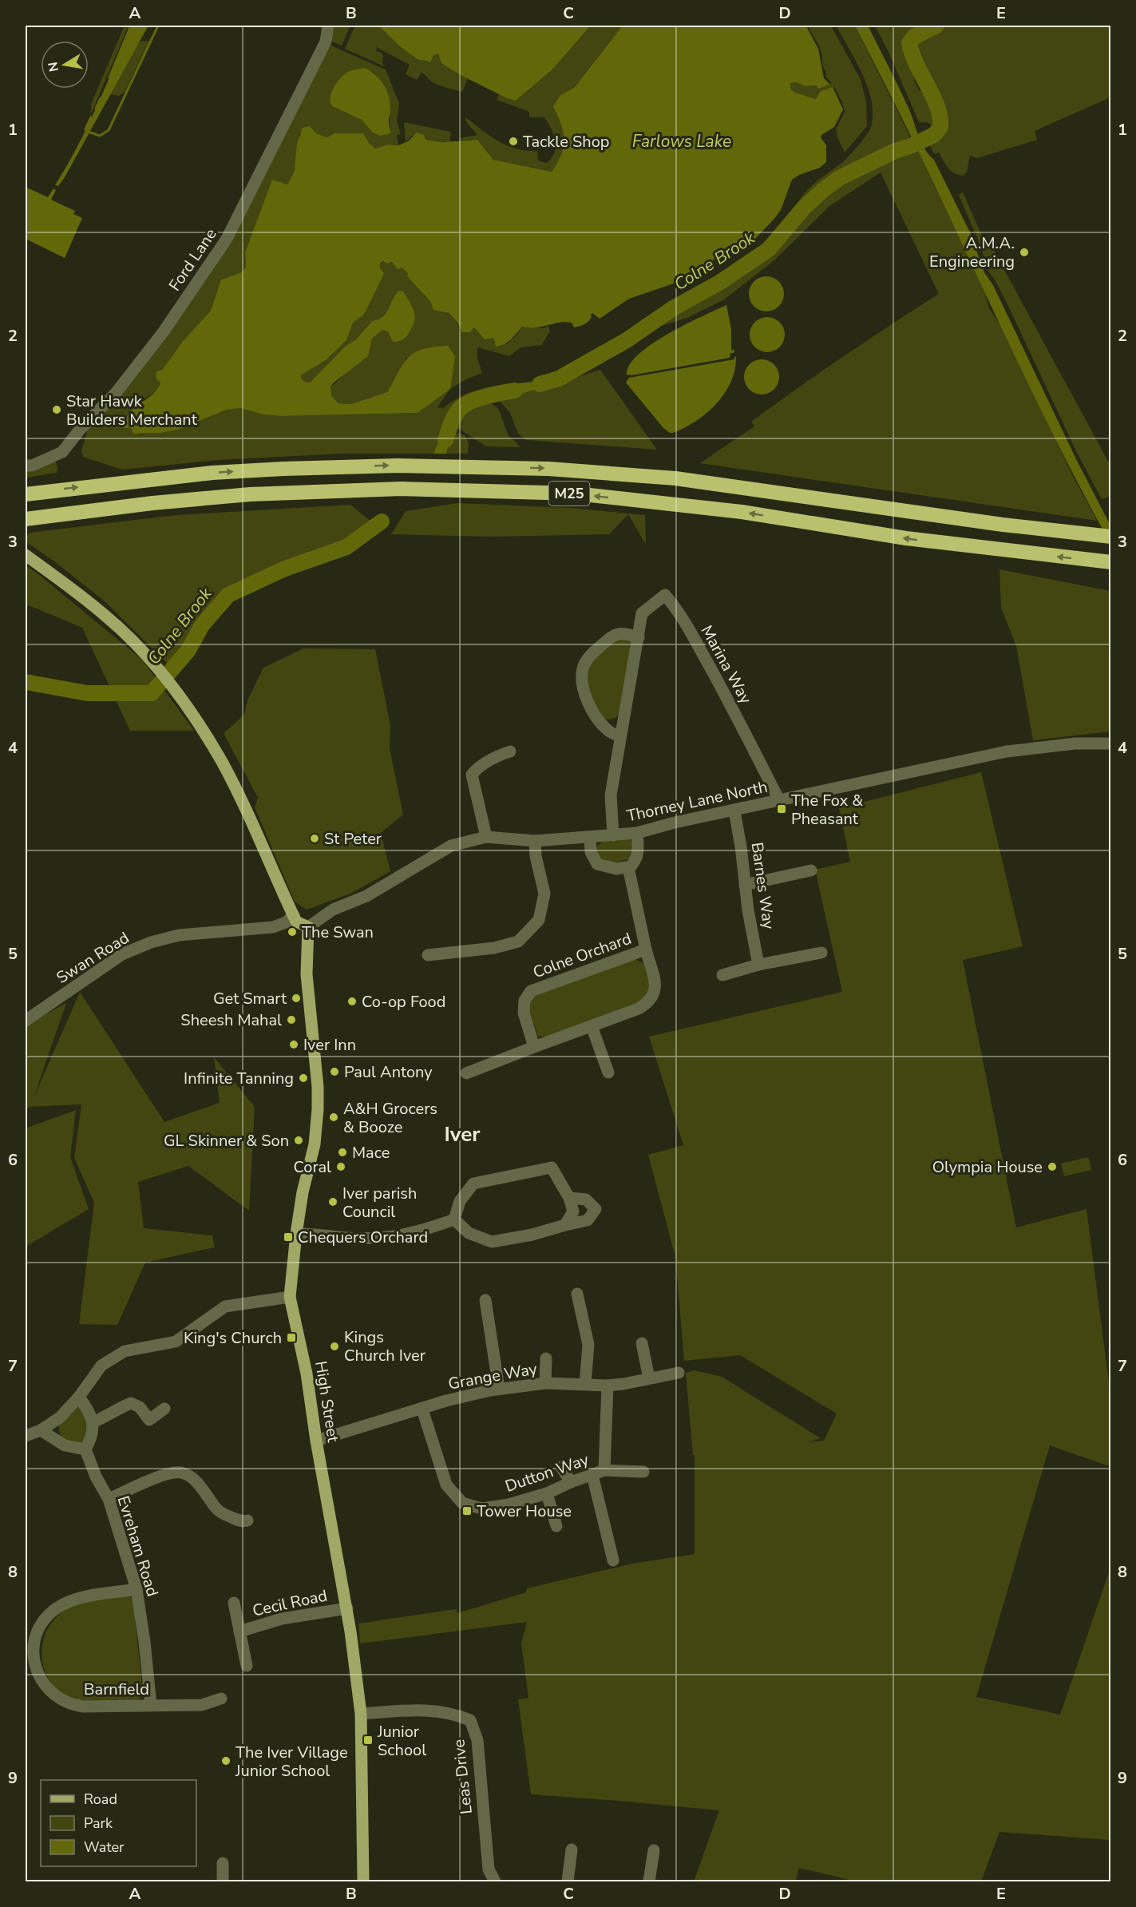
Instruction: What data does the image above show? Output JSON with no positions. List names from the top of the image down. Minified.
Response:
{"streets":{"highway":["M25"],"main road":["High Street"],"street":["Ford Lane","Marina Way","Thorney Lane North","Barnes Way","Colne Orchard","Swan Road","Grange Way","Dutton Way","Evreham Road","Cecil Road","Barnfield","Leas Drive"]},"crossings":[["Marina Way","Thorney Lane North"],["Thorney Lane North","Barnes Way"],["Thorney Lane North","High Street"],["Grange Way","High Street"],["Grange Way","Dutton Way"],["High Street","Cecil Road"],["High Street","Leas Drive"],["Evreham Road","Barnfield"]],"districts":["Iver"],"water":["Farlows Lake","Colne Brook"],"places":{"other":["Tackle Shop","A.M.A. Engineering","Star Hawk Builders Merchant","St Peter","The Swan","Get Smart","Co-op Food","Sheesh Mahal","Iver Inn","Paul Antony","Infinite Tanning","A&H Grocers & Booze","GL Skinner & Son","Mace","Coral","Olympia House","Iver parish Council","Kings Church Iver","The Iver Village Junior School"],"transit":["The Fox & Pheasant","Chequers Orchard","King's Church","Tower House","Junior School"]},"legend":["Road","Park","Water"],"north":"left","grid":{"columns":["A","B","C","D","E"],"rows":["1","2","3","4","5","6","7","8","9"]}}
